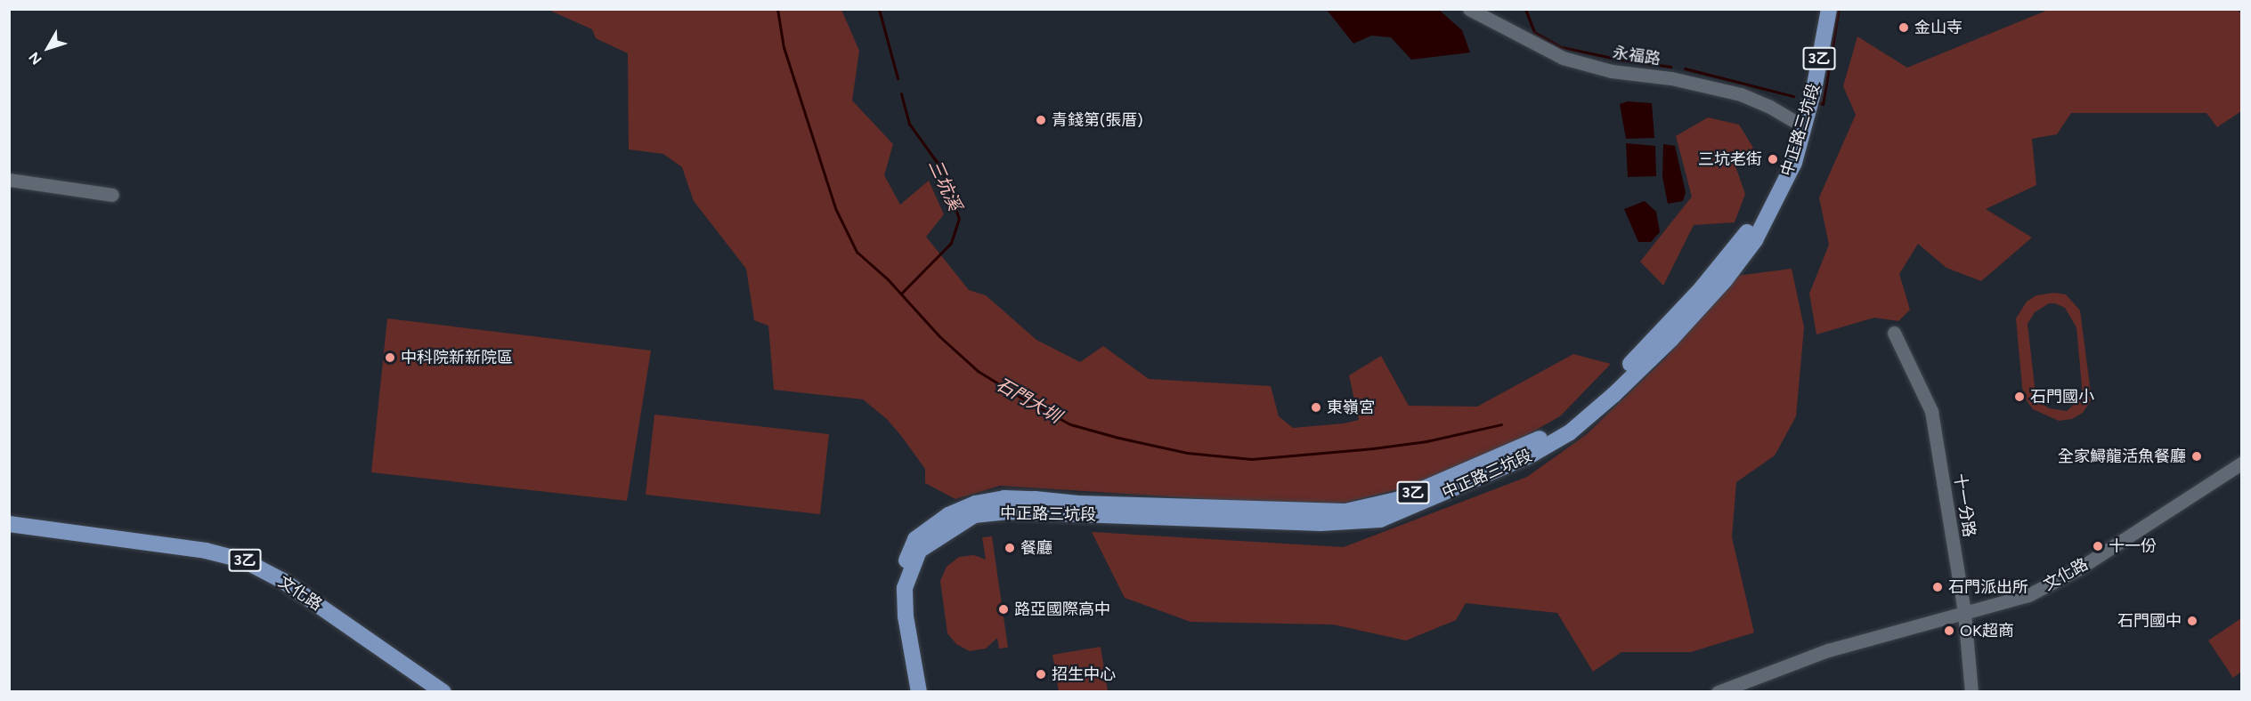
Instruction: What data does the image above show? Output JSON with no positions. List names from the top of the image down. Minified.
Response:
{"streets":{"main road":["3乙","中正路三坑段","文化路"],"street":["永福路","十一分路"]},"crossings":[["永福路","中正路三坑段"],["十一分路","文化路"]],"water":["三坑溪","石門大圳"],"places":["金山寺","青錢第(張厝)","三坑老街","中科院新新院區","石門國小","東嶺宮","全家鱘龍活魚餐廳","十一份","餐廳","石門派出所","路亞國際高中","石門國中","OK超商","招生中心"],"north":"bottom left"}
